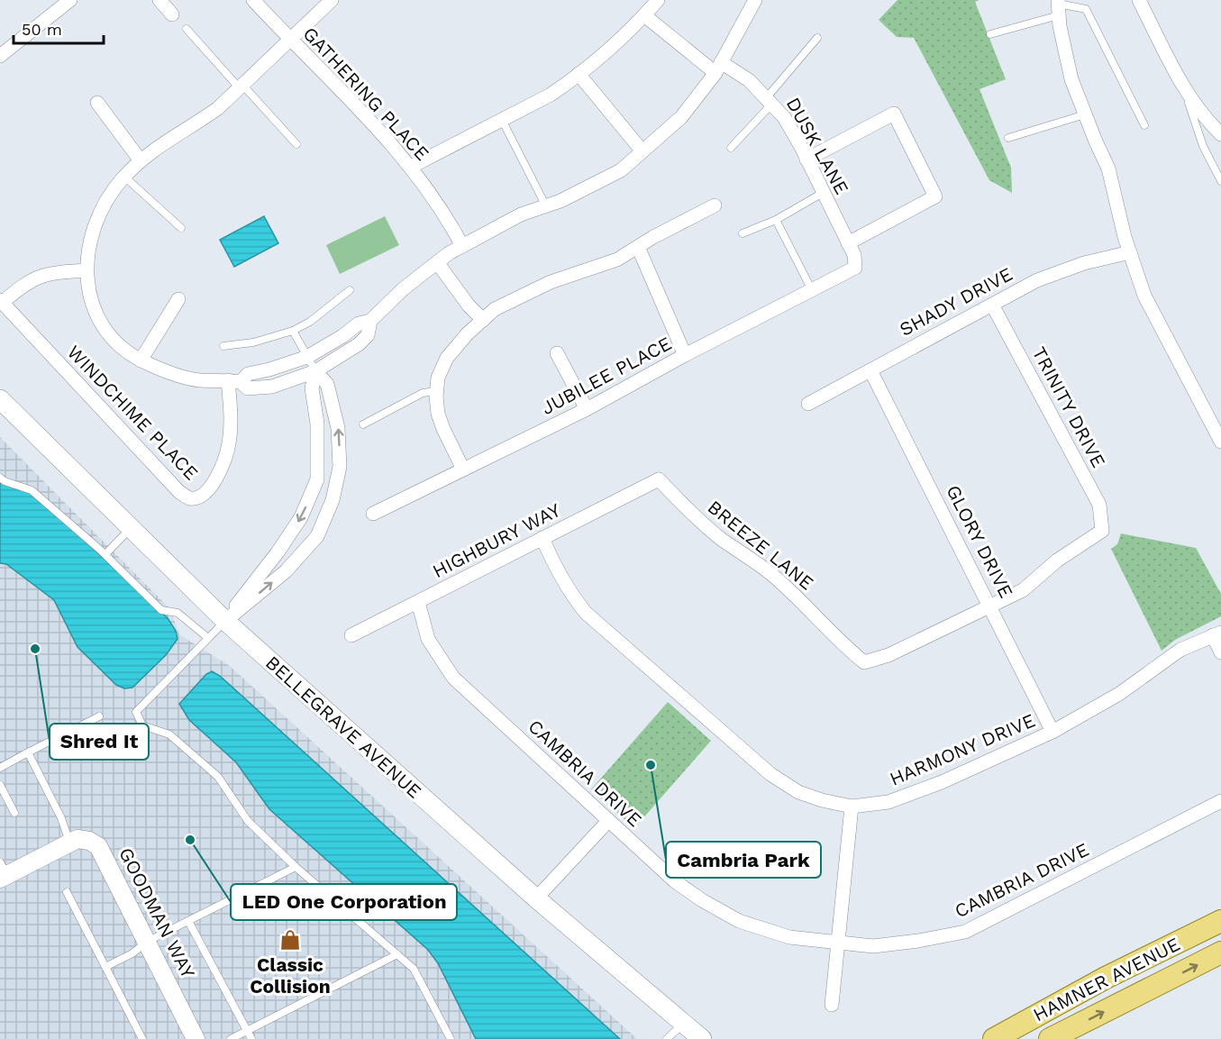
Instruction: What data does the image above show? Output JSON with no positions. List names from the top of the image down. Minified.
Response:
{"streets":{"main road":["BELLEGRAVE AVENUE","HAMNER AVENUE"],"street":["GATHERING PLACE","DUSK LANE","SHADY DRIVE","JUBILEE PLACE","TRINITY DRIVE","WINDCHIME PLACE","HIGHBURY WAY","GLORY DRIVE","BREEZE LANE","HARMONY DRIVE","CAMBRIA DRIVE","GOODMAN WAY"]},"crossings":[["DUSK LANE","JUBILEE PLACE"],["SHADY DRIVE","TRINITY DRIVE"],["SHADY DRIVE","GLORY DRIVE"],["TRINITY DRIVE","GLORY DRIVE"],["TRINITY DRIVE","BREEZE LANE"],["HIGHBURY WAY","BREEZE LANE"],["HIGHBURY WAY","HARMONY DRIVE"],["HIGHBURY WAY","CAMBRIA DRIVE"],["GLORY DRIVE","BREEZE LANE"],["GLORY DRIVE","HARMONY DRIVE"]],"places":{"other":["Shred It","Cambria Park","LED One Corporation"],"shop":["Classic Collision"]},"scale_bar":"50 m"}
